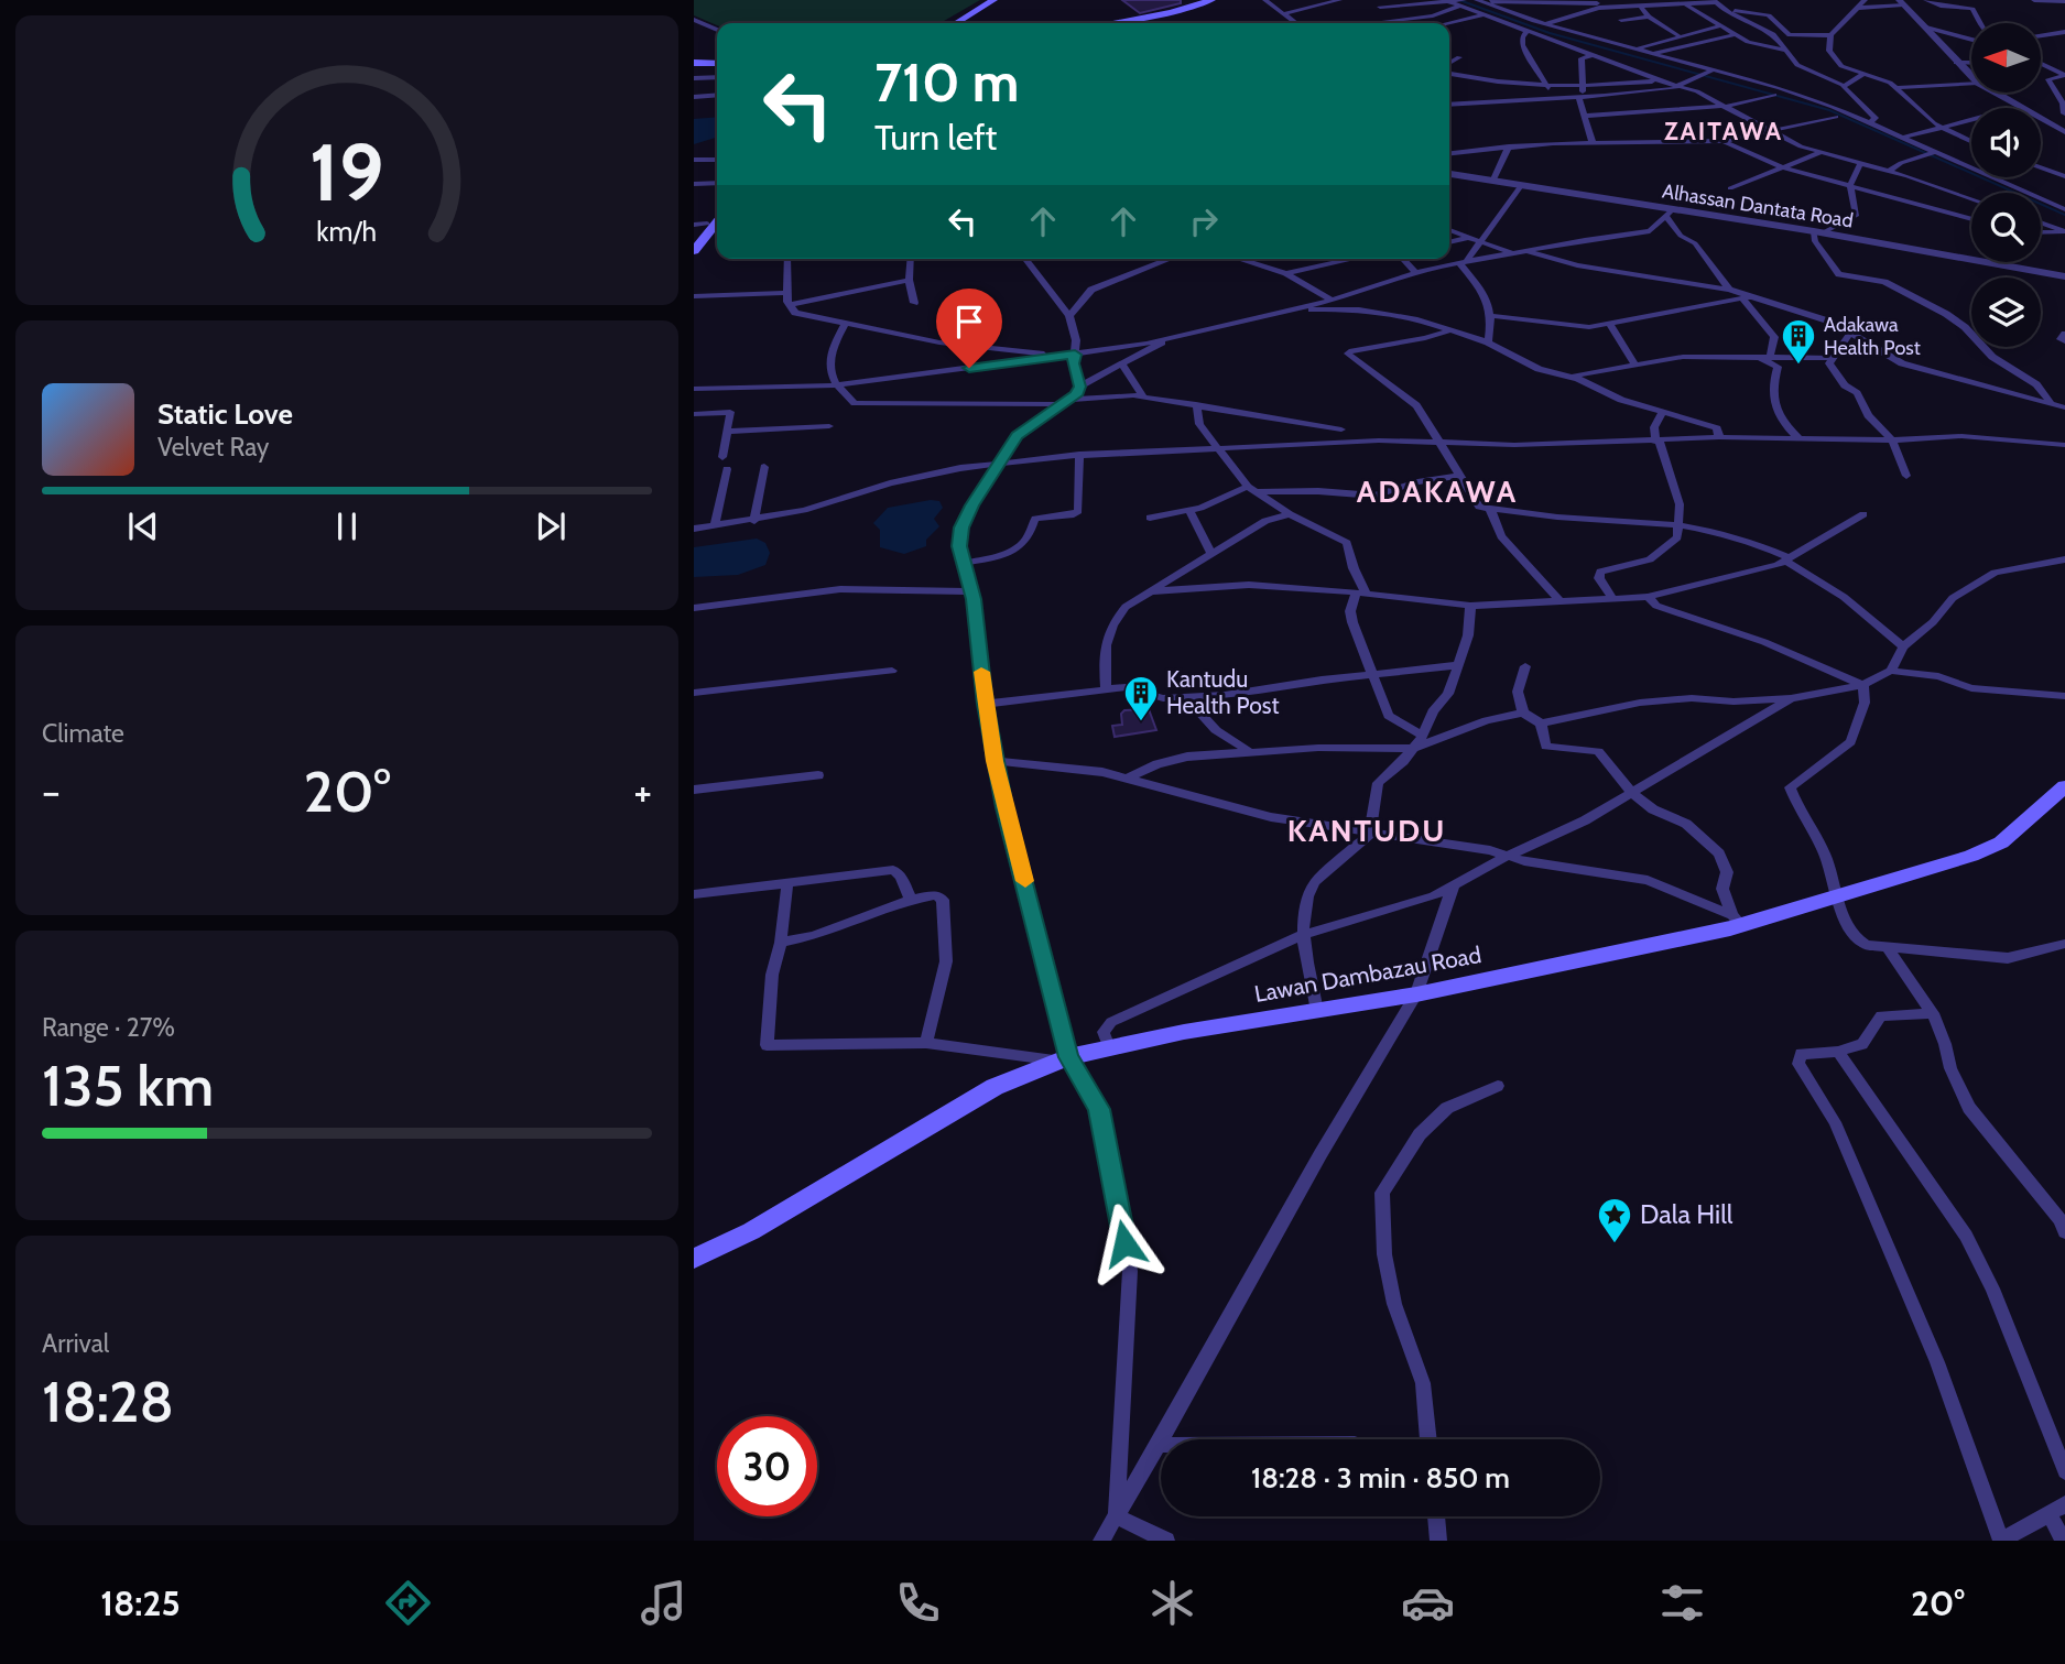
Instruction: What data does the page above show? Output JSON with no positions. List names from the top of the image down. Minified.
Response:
{"streets":{"main road":["Lawan Dambazau Road"],"street":["Alhassan Dantata Road"]},"districts":["ZAITAWA","ADAKAWA","KANTUDU"],"places":{"building":["Adakawa Health Post","Kantudu Health Post"],"place":["Dala Hill"]},"north":"left","page":{"turn":["710 m","Turn left"],"song":["Static Love","Velvet Ray"],"tile":["Climate",["Range · 27%","135 km"],["Arrival","18:28"]],"heat":["−","20°","+"],"limit":"30","trip":"18:28 · 3 min · 850 m","tabs":["18:25","20°"],"gauge":["19","km/h"]}}
